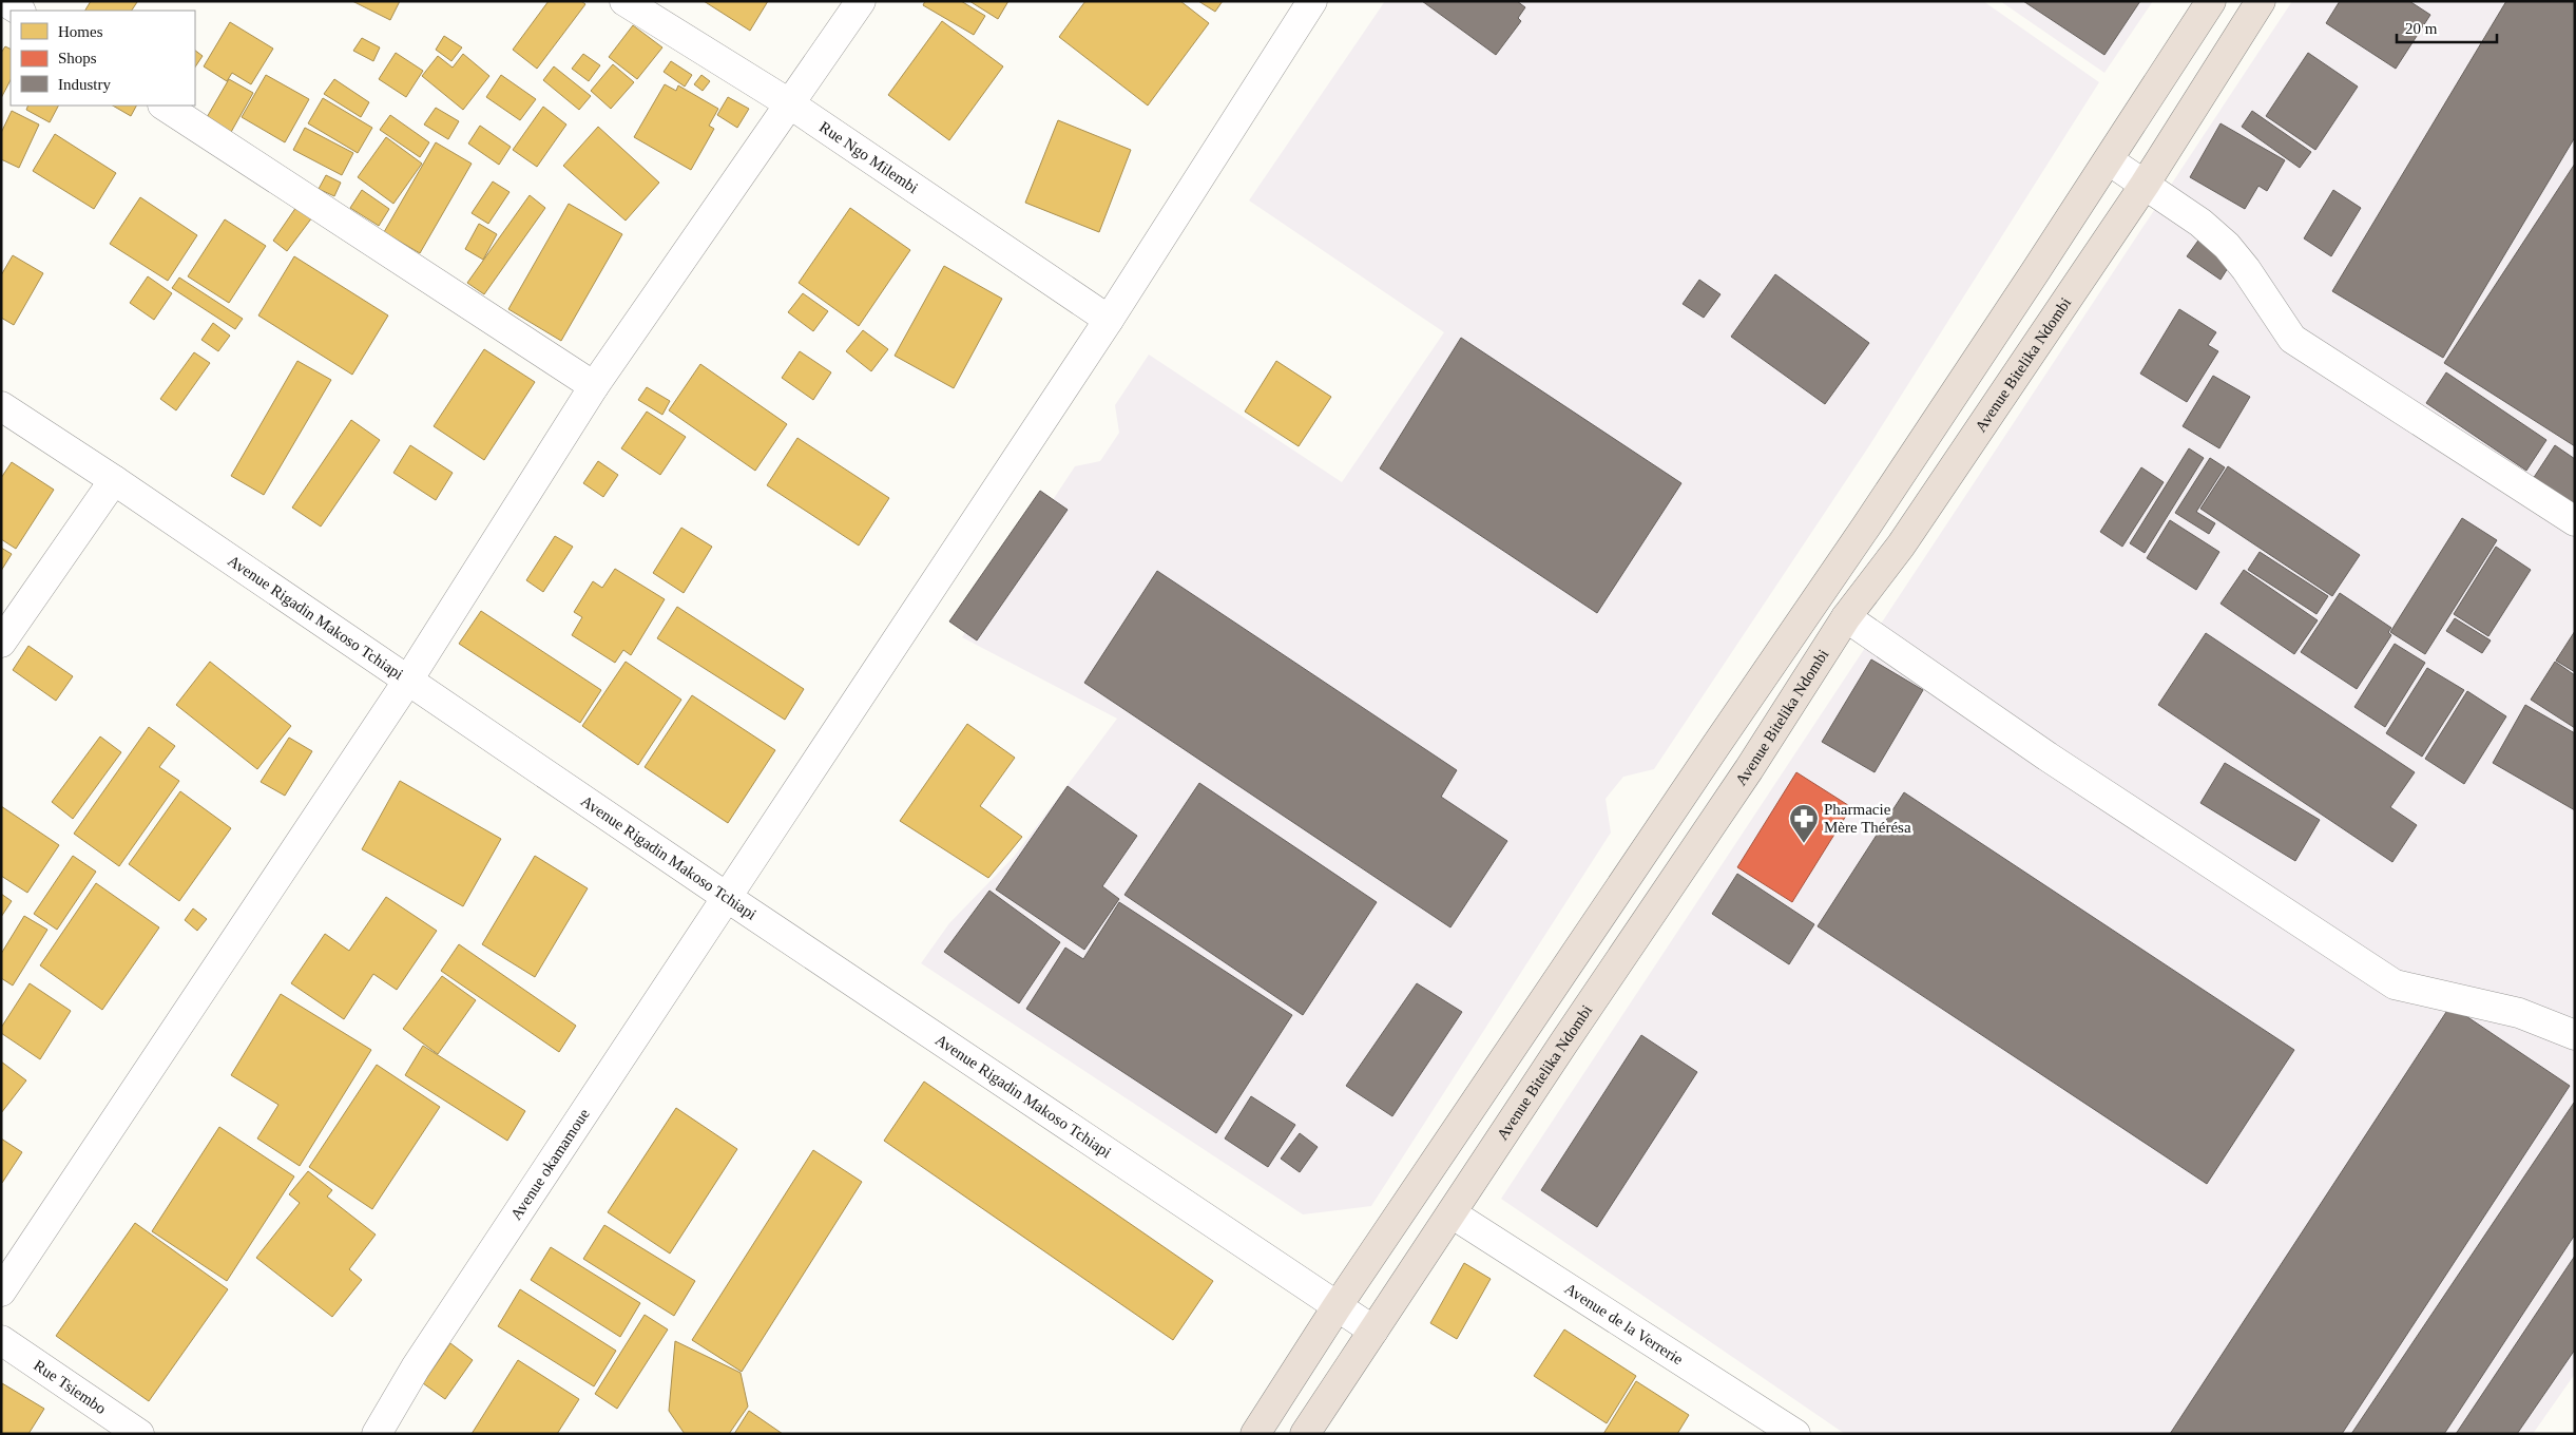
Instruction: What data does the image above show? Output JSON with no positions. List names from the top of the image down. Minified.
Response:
{"streets":{"highway":["Avenue Bitelika Ndombi"],"street":["Rue Ngo Milembi","Avenue Rigadin Makoso Tchiapi","Avenue okamamoue","Avenue de la Verrerie","Rue Tsiembo"]},"crossings":[["Rue Ngo Milembi","Avenue okamamoue"],["Avenue Bitelika Ndombi","Avenue Rigadin Makoso Tchiapi"],["Avenue Bitelika Ndombi","Avenue de la Verrerie"],["Avenue Rigadin Makoso Tchiapi","Avenue okamamoue"]],"places":{"pharmacy":["Pharmacie Mère Thérésa"]},"legend":["Homes","Shops","Industry"],"scale_bar":"20 m"}
